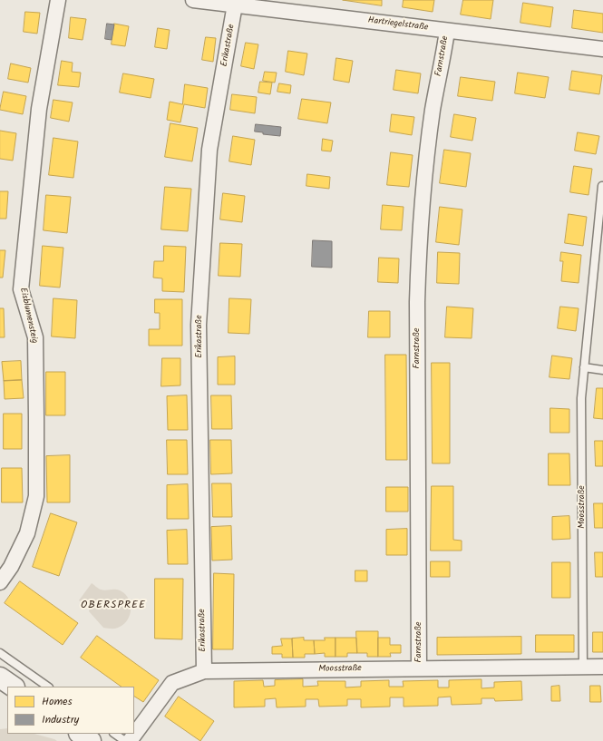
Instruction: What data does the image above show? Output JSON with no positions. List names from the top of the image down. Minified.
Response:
{"streets":{"street":["Hartriegelstraße","Erikastraße","Farnstraße","Eisblumensteig","Moosstraße"]},"crossings":[["Hartriegelstraße","Erikastraße"],["Hartriegelstraße","Farnstraße"],["Erikastraße","Moosstraße"],["Farnstraße","Moosstraße"]],"districts":["OBERSPREE"],"legend":["Homes","Industry"]}
